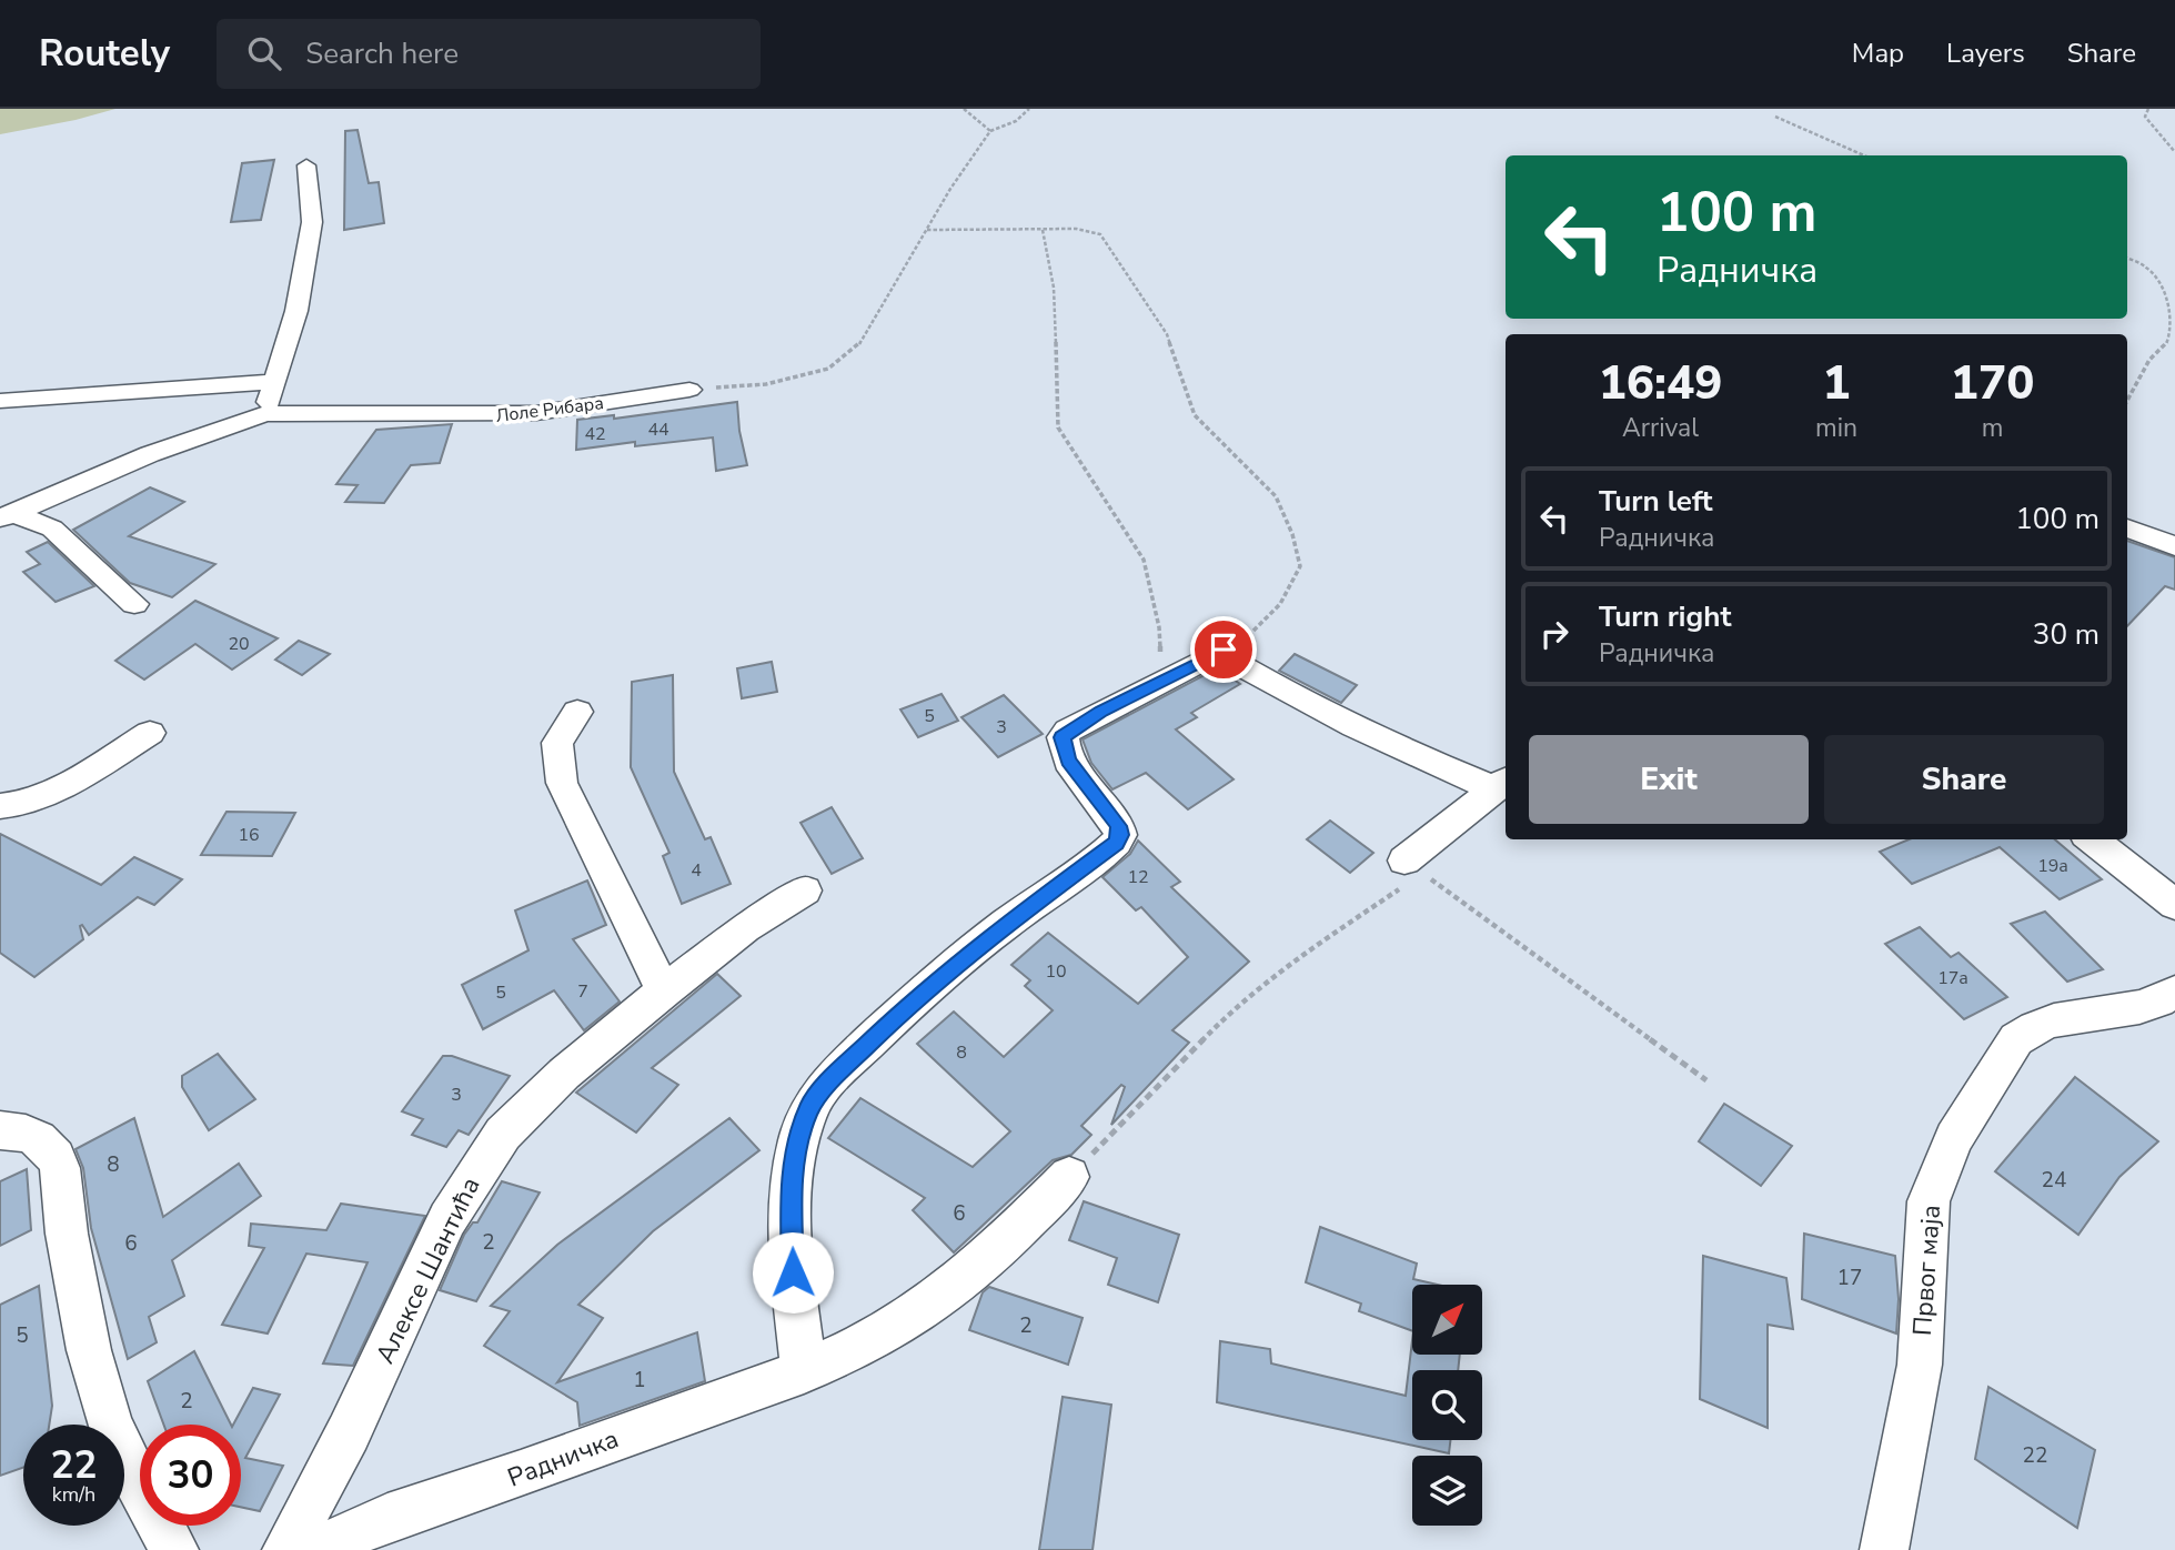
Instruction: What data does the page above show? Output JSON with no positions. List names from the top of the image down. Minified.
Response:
{"streets":{"street":["Лоле Рибара","Алексе Шантића","Првог маја","Радничка"]},"house_numbers":["44","42","20","5","3","16","19a","4","12","10","17a","7","5","8","3","8","24","6","2","6","17","2","5","1","2","22"],"north":"top right","page":{"header":"Routely","search":"Search here","nav":["Map","Layers","Share"],"turn":["100 m","Радничка"],"eta":["16:49","Arrival","1","min","170","m"],"list":[{"name":"Turn left","note":"Радничка","value":"100 m"},{"name":"Turn right","note":"Радничка","value":"30 m"}],"buttons":["Exit","Share"],"speed":"22 km/h","limit":"30"}}
